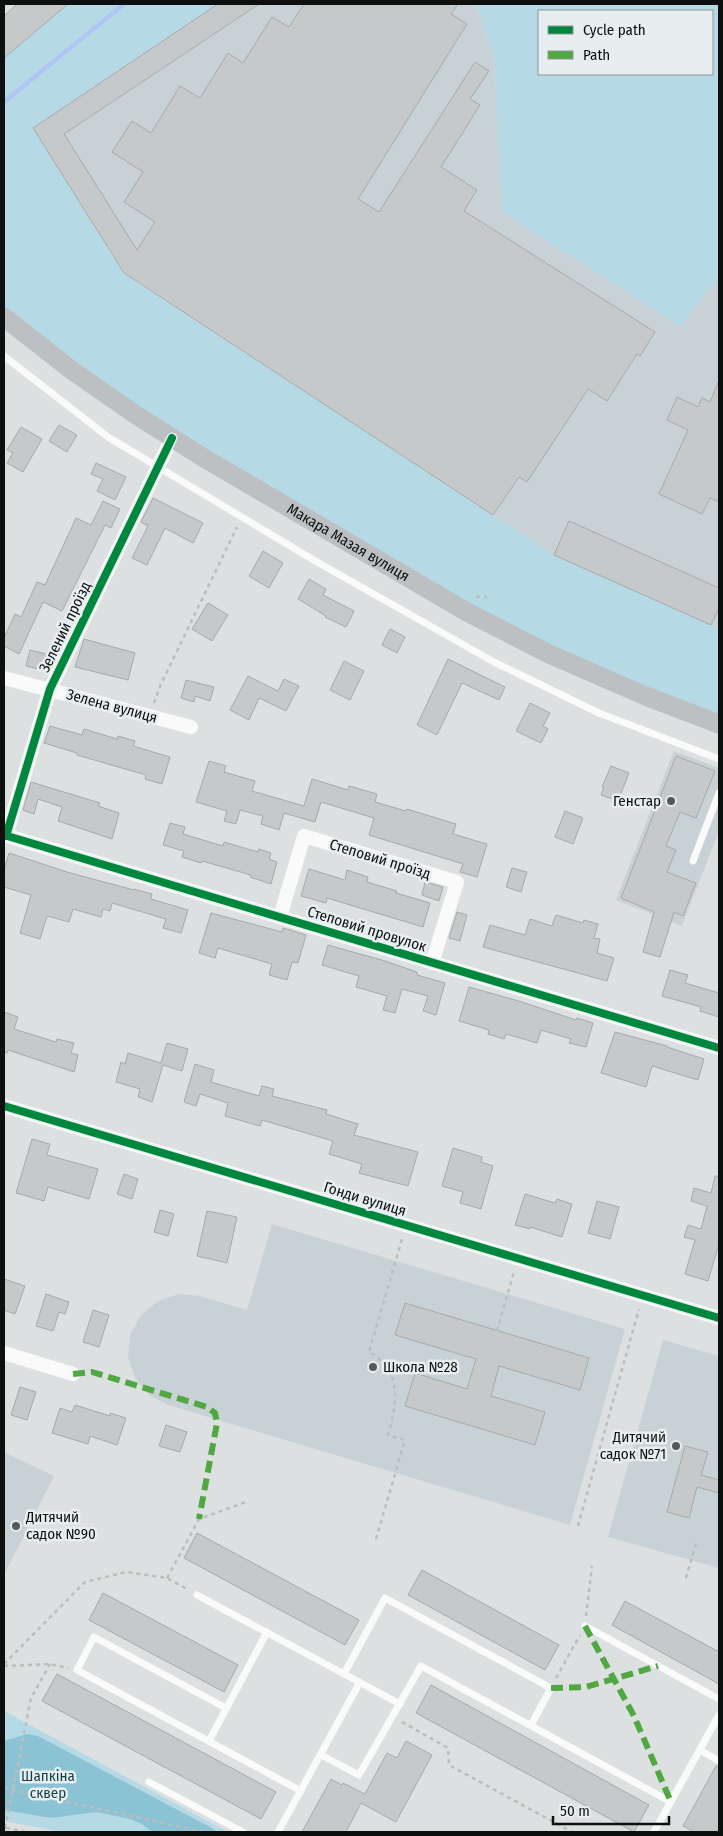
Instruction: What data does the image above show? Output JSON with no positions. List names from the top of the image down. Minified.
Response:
{"streets":{"main road":["Макара Мазая вулиця"],"street":["Зелений проїзд","Зелена вулиця","Степовий проїзд","Степовий провулок","Гонди вулиця"]},"crossings":[["Макара Мазая вулиця","Зелений проїзд"],["Зелений проїзд","Зелена вулиця"],["Зелений проїзд","Степовий провулок"],["Степовий проїзд","Степовий провулок"]],"parks":["Шапкіна сквер"],"places":["Генстар","Школа №28","Дитячий садок №71","Дитячий садок №90"],"legend":["Cycle path","Path"],"scale_bar":"50 m"}
